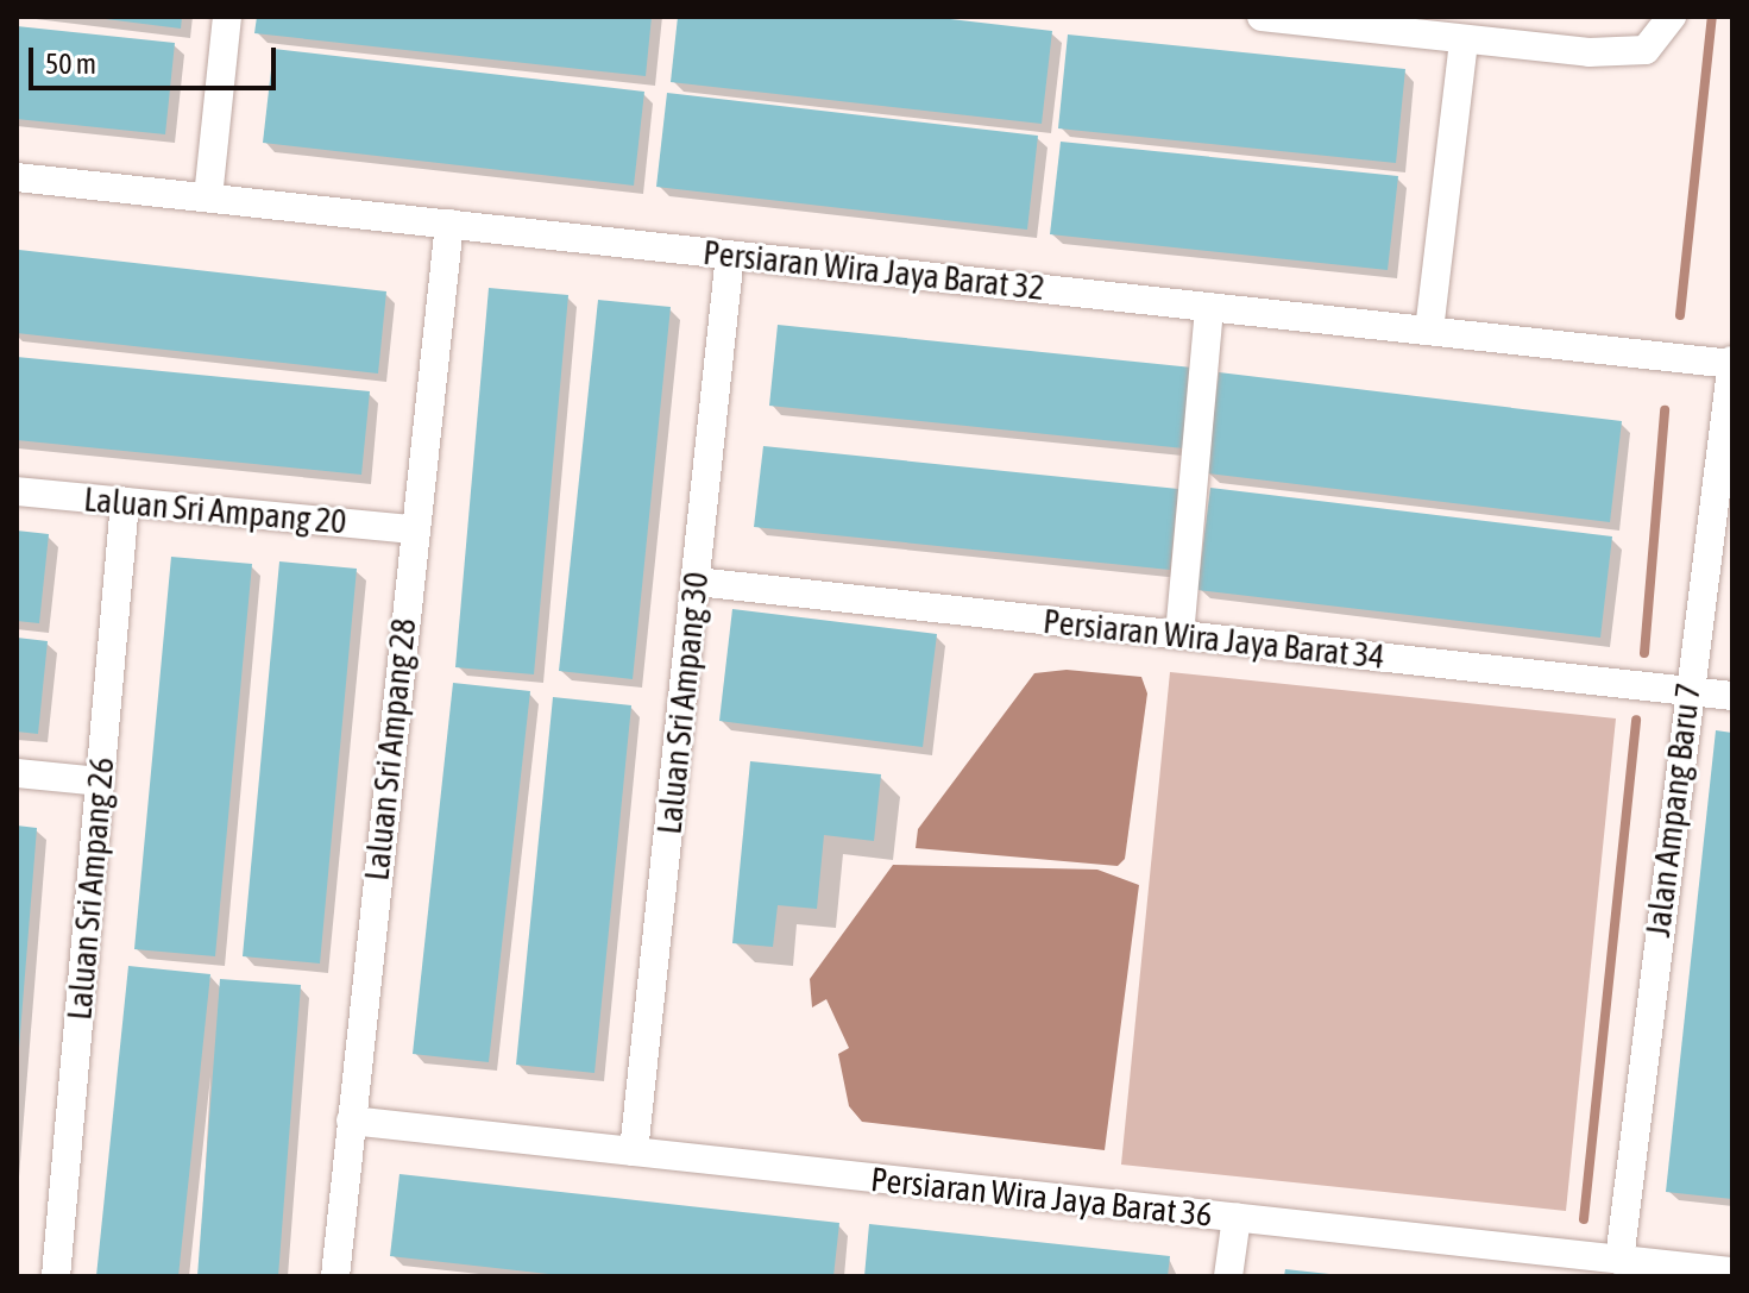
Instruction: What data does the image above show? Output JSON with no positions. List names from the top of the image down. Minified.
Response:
{"streets":{"street":["Persiaran Wira Jaya Barat 32","Laluan Sri Ampang 20","Persiaran Wira Jaya Barat 34","Laluan Sri Ampang 30","Laluan Sri Ampang 28","Jalan Ampang Baru 7","Laluan Sri Ampang 26","Persiaran Wira Jaya Barat 36"]},"crossings":[["Persiaran Wira Jaya Barat 32","Laluan Sri Ampang 30"],["Persiaran Wira Jaya Barat 32","Laluan Sri Ampang 28"],["Persiaran Wira Jaya Barat 32","Jalan Ampang Baru 7"],["Laluan Sri Ampang 20","Laluan Sri Ampang 28"],["Laluan Sri Ampang 20","Laluan Sri Ampang 26"],["Persiaran Wira Jaya Barat 34","Laluan Sri Ampang 30"],["Persiaran Wira Jaya Barat 34","Jalan Ampang Baru 7"],["Laluan Sri Ampang 30","Persiaran Wira Jaya Barat 36"],["Laluan Sri Ampang 28","Persiaran Wira Jaya Barat 36"],["Jalan Ampang Baru 7","Persiaran Wira Jaya Barat 36"]],"scale_bar":"50 m"}
